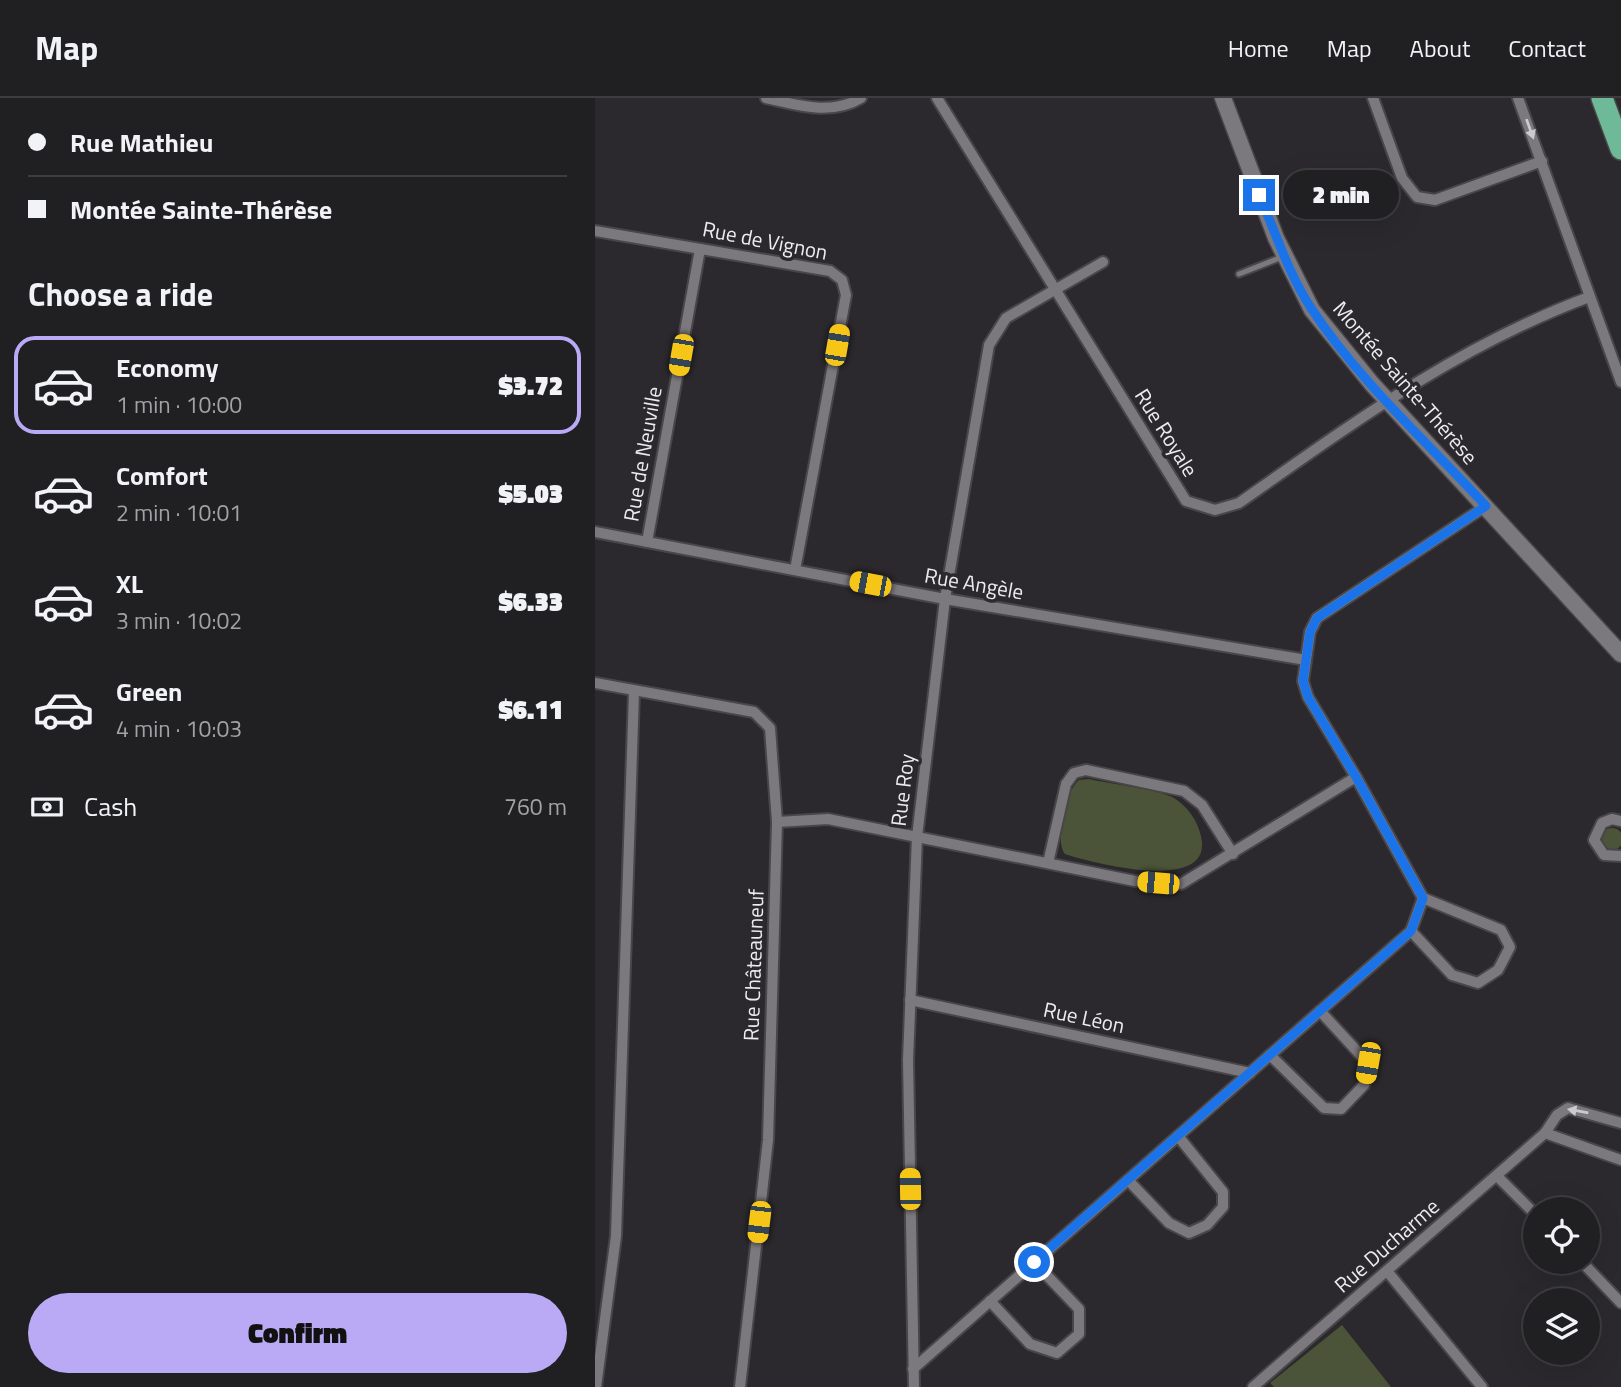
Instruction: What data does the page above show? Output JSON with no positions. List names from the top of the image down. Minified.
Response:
{"streets":{"street":["Rue de Vignon","Montée Sainte-Thérèse","Rue Royale","Rue de Neuville","Rue Angèle","Rue Roy","Rue Châteauneuf","Rue Léon","Rue Ducharme"]},"crossings":[["Rue de Vignon","Rue de Neuville"],["Rue de Vignon","Rue Angèle"],["Montée Sainte-Thérèse","Rue Royale"],["Rue Royale","Rue Roy"],["Rue de Neuville","Rue Angèle"],["Rue Angèle","Rue Roy"],["Rue Roy","Rue Léon"]],"page":{"header":"Map","nav":["Home","Map","About","Contact"],"banner":["Rue Mathieu","Montée Sainte-Thérèse"],"bubble":"2 min","heading":"Choose a ride","list":[{"name":"Economy","note":"1 min · 10:00","value":"$3.72"},{"name":"Comfort","note":"2 min · 10:01","value":"$5.03"},{"name":"XL","note":"3 min · 10:02","value":"$6.33"},{"name":"Green","note":"4 min · 10:03","value":"$6.11"}],"pay":["Cash","760 m"],"buttons":"Confirm"}}
